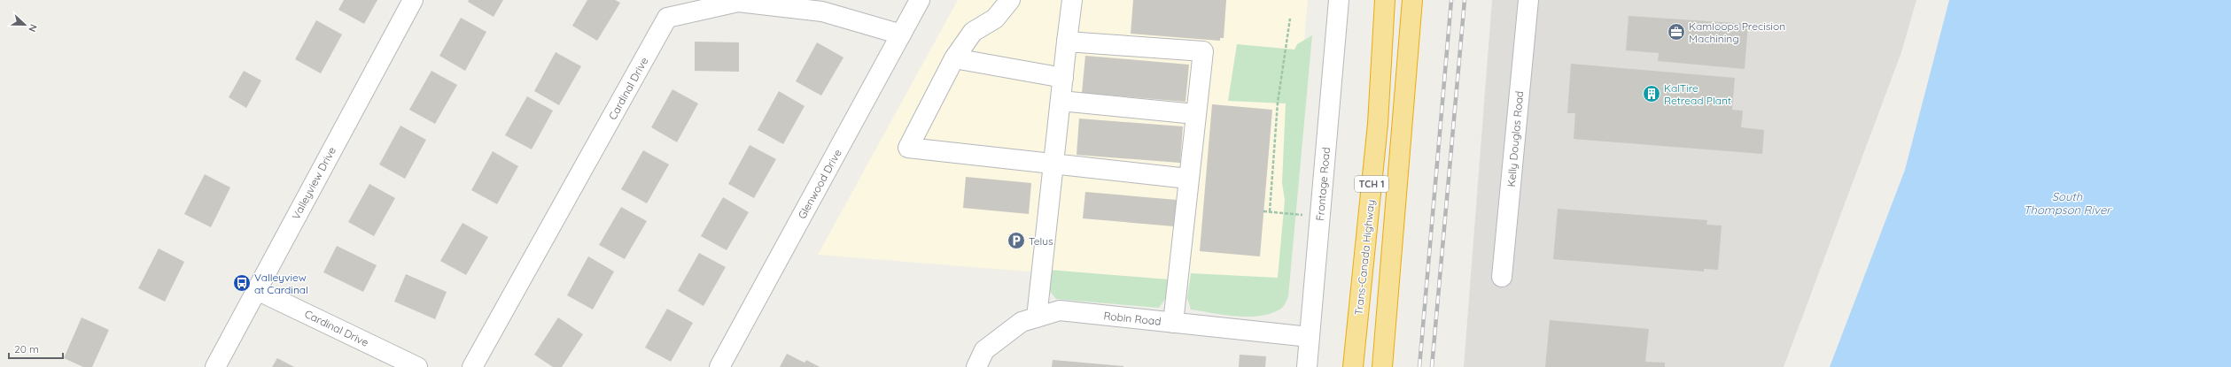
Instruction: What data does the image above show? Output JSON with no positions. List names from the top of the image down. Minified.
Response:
{"streets":{"highway":["TCH 1","Trans-Canada Highway"],"street":["Cardinal Drive","Kelly Douglas Road","Valleyview Drive","Glenwood Drive","Frontage Road","Robin Road"]},"crossings":[["Cardinal Drive","Valleyview Drive"],["Cardinal Drive","Glenwood Drive"],["Frontage Road","Robin Road"]],"water":["South Thompson River"],"places":{"office":["Kamloops Precision Machining"],"building":["KalTire Retread Plant"],"parking":["Telus"],"bus stop":["Valleyview at Cardinal"]},"scale_bar":"20 m","north":"right"}
